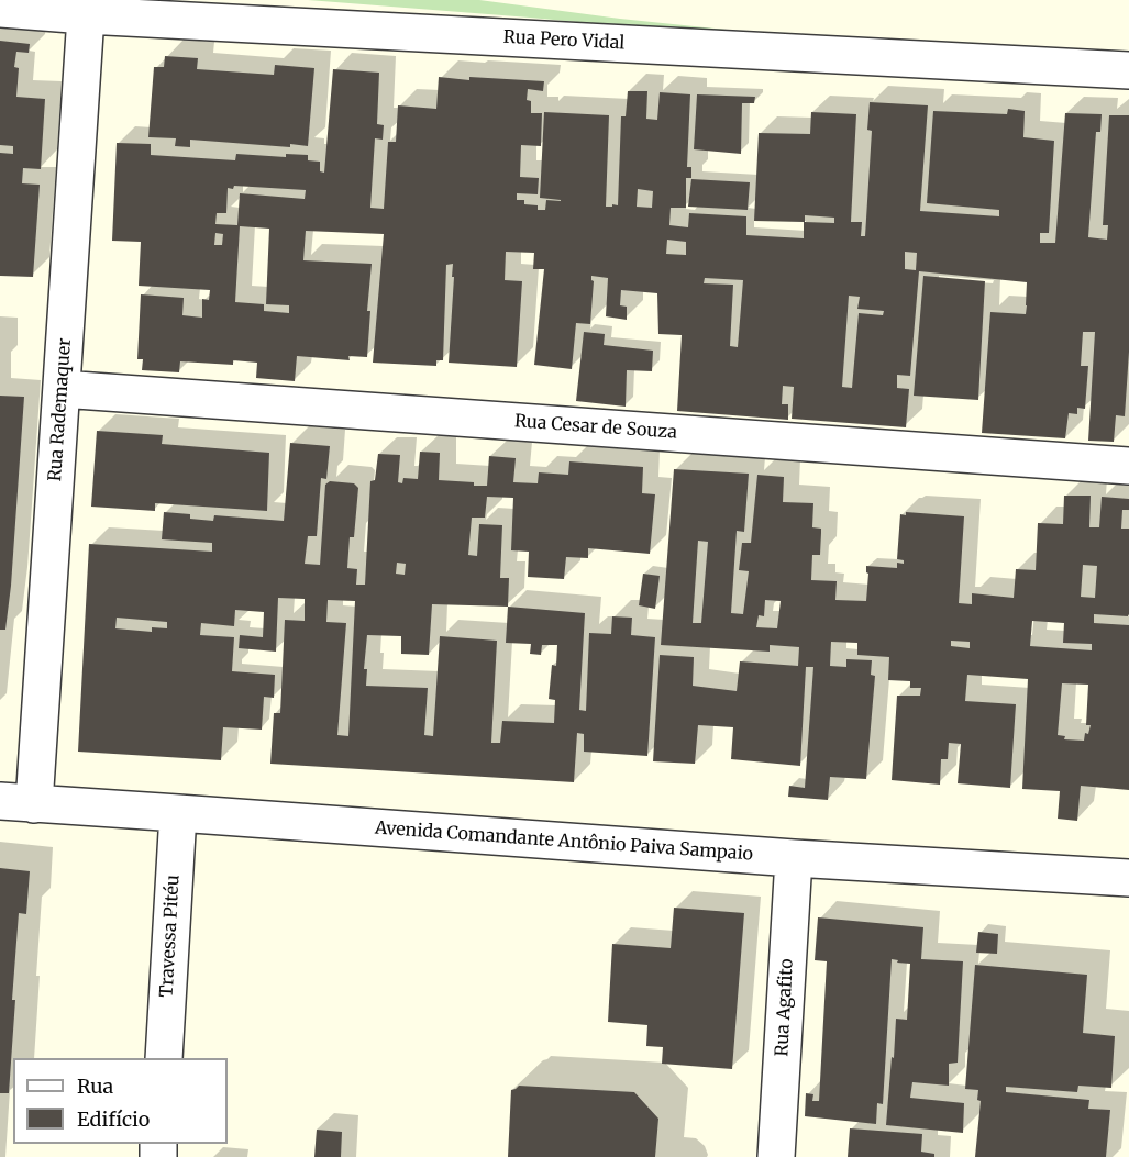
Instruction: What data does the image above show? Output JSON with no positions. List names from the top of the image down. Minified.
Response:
{"streets":{"street":["Rua Pero Vidal","Rua Rademaquer","Rua Cesar de Souza","Avenida Comandante Antônio Paiva Sampaio","Travessa Pitéu","Rua Agafito"]},"crossings":[["Rua Pero Vidal","Rua Rademaquer"],["Rua Rademaquer","Rua Cesar de Souza"],["Rua Rademaquer","Avenida Comandante Antônio Paiva Sampaio"],["Avenida Comandante Antônio Paiva Sampaio","Travessa Pitéu"],["Avenida Comandante Antônio Paiva Sampaio","Rua Agafito"]],"legend":["Rua","Edifício"]}
